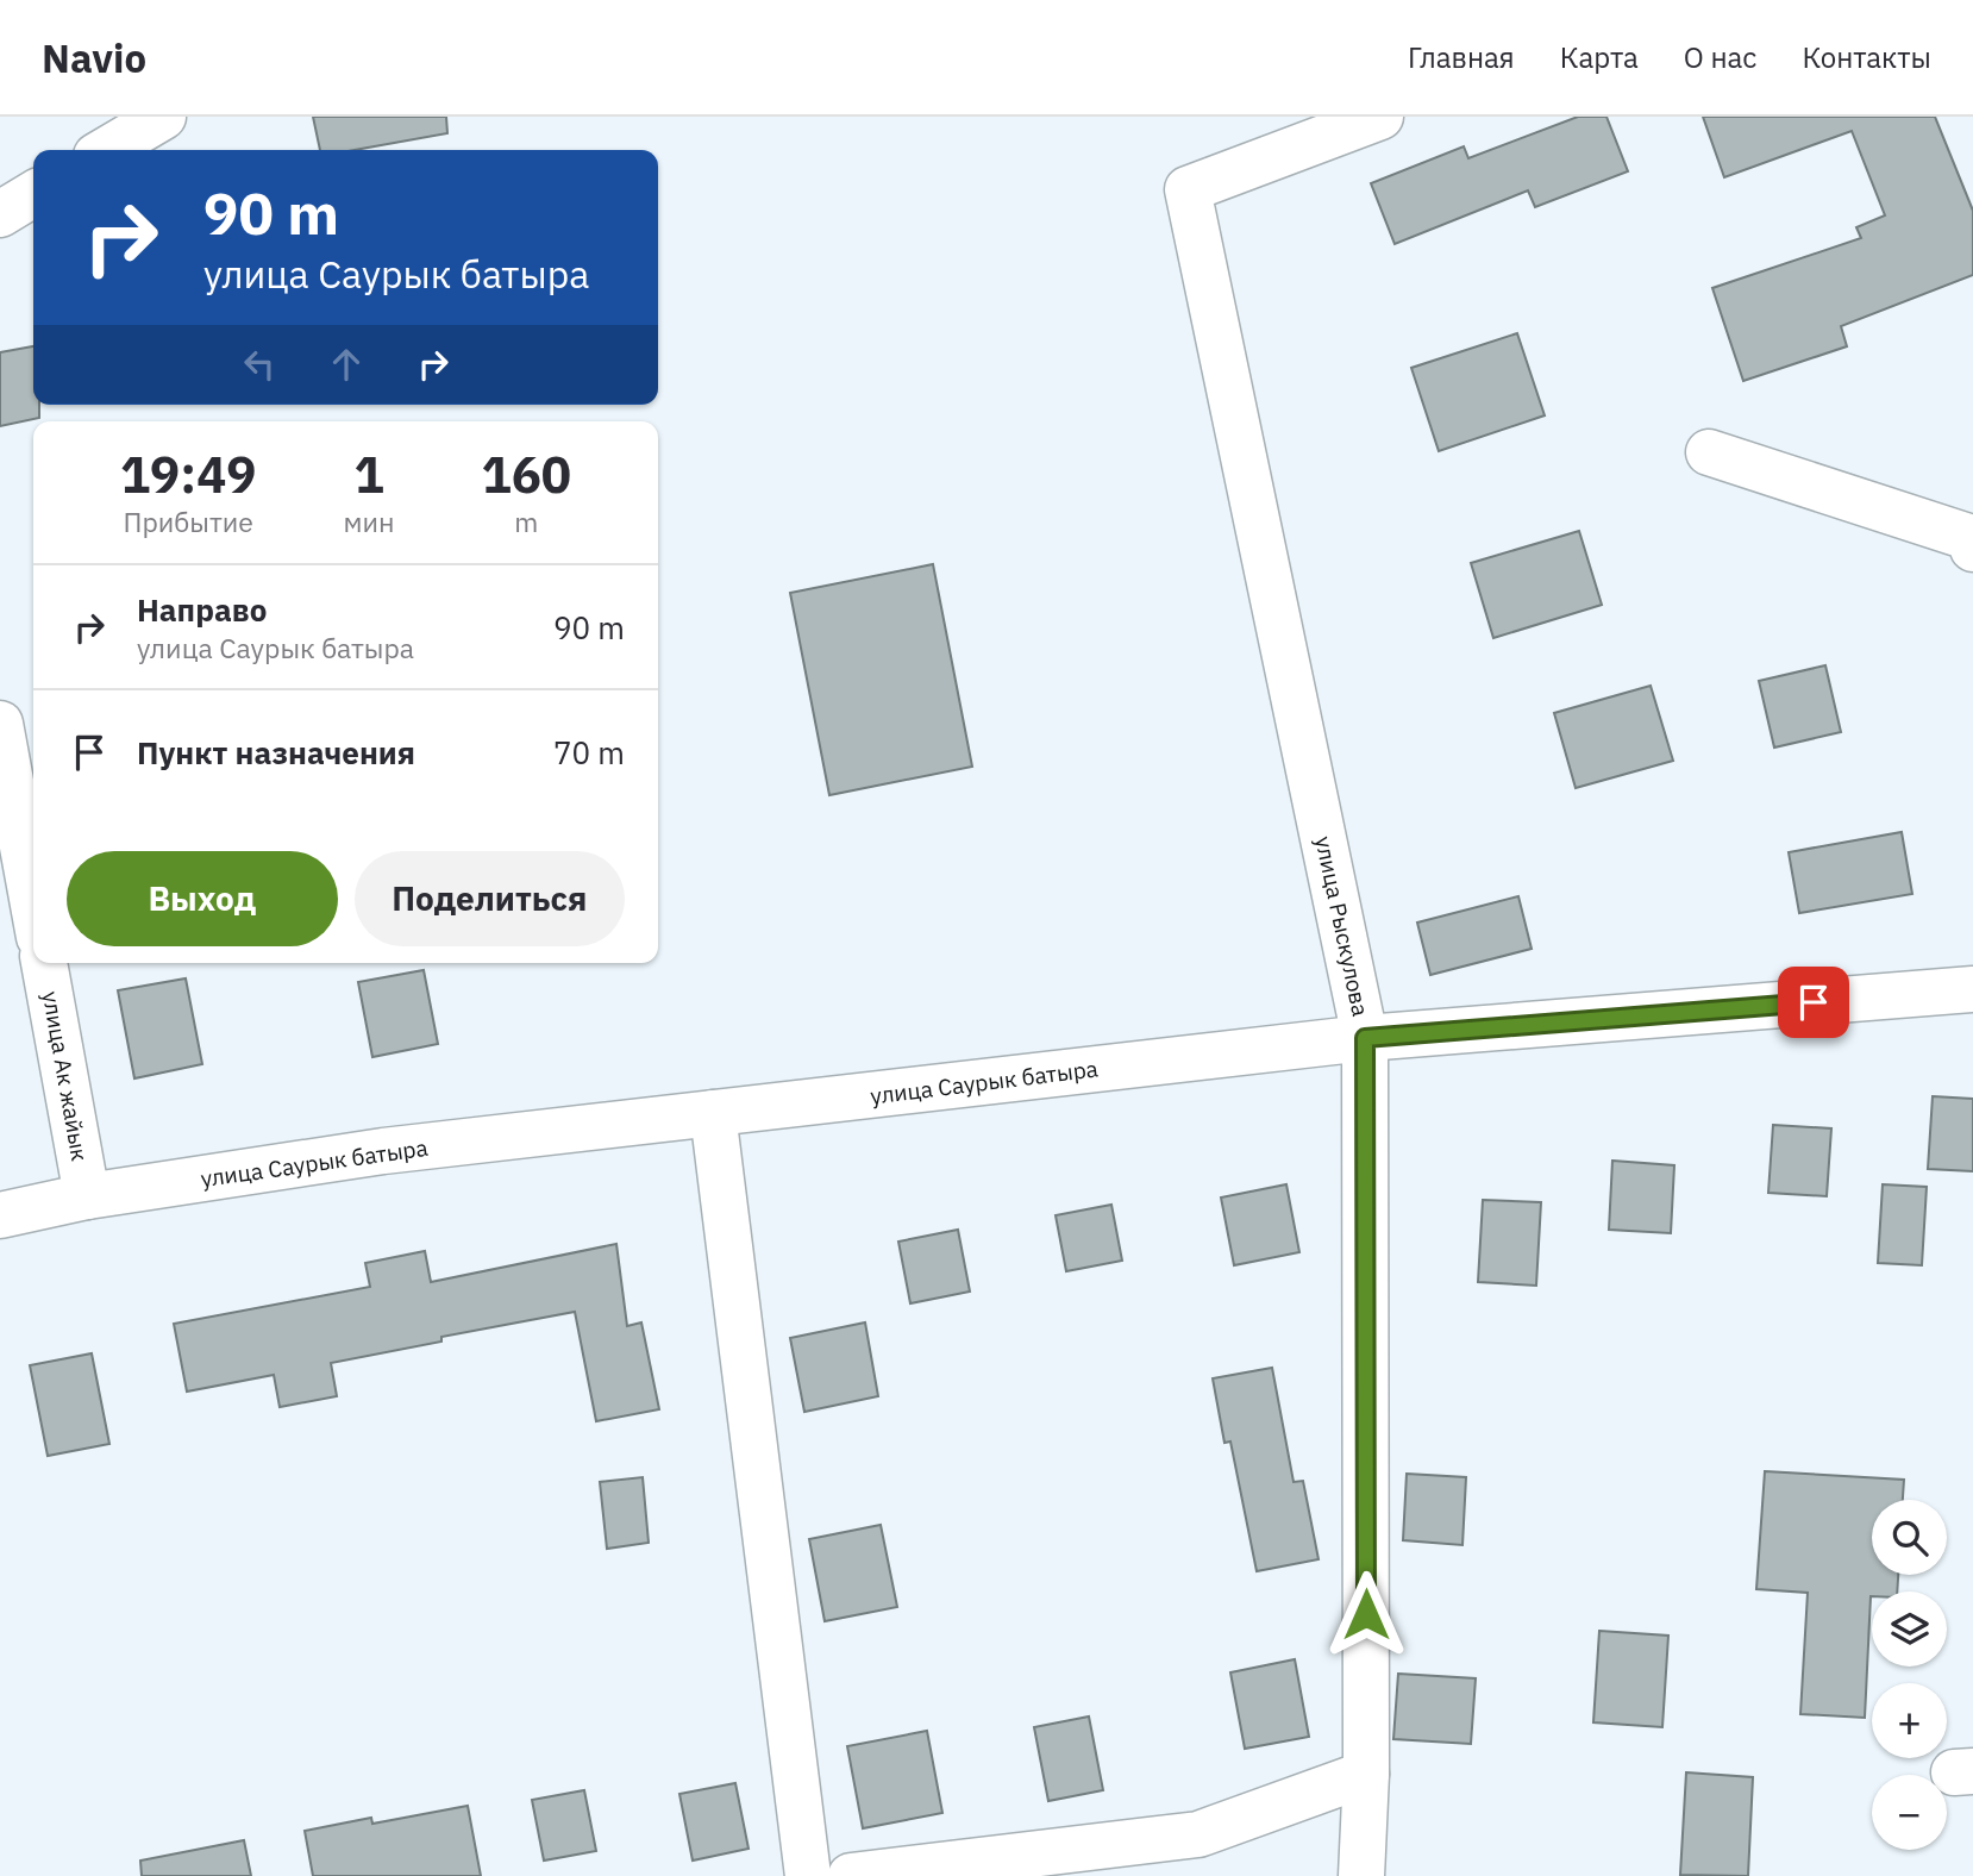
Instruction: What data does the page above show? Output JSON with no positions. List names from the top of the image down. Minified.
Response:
{"streets":{"street":["улица Рыскулова","улица Ак жайык","улица Саурык батыра"]},"crossings":[["улица Рыскулова","улица Саурык батыра"],["улица Ак жайык","улица Саурык батыра"]],"page":{"header":"Navio","nav":["Главная","Карта","О нас","Контакты"],"turn":["90 m","улица Саурык батыра"],"eta":["19:49","Прибытие","1","мин","160","m"],"list":[{"name":"Направо","note":"улица Саурык батыра","value":"90 m"},{"name":"Пункт назначения","value":"70 m"}],"buttons":["Выход","Поделиться"],"map_buttons":["+","−"]}}
